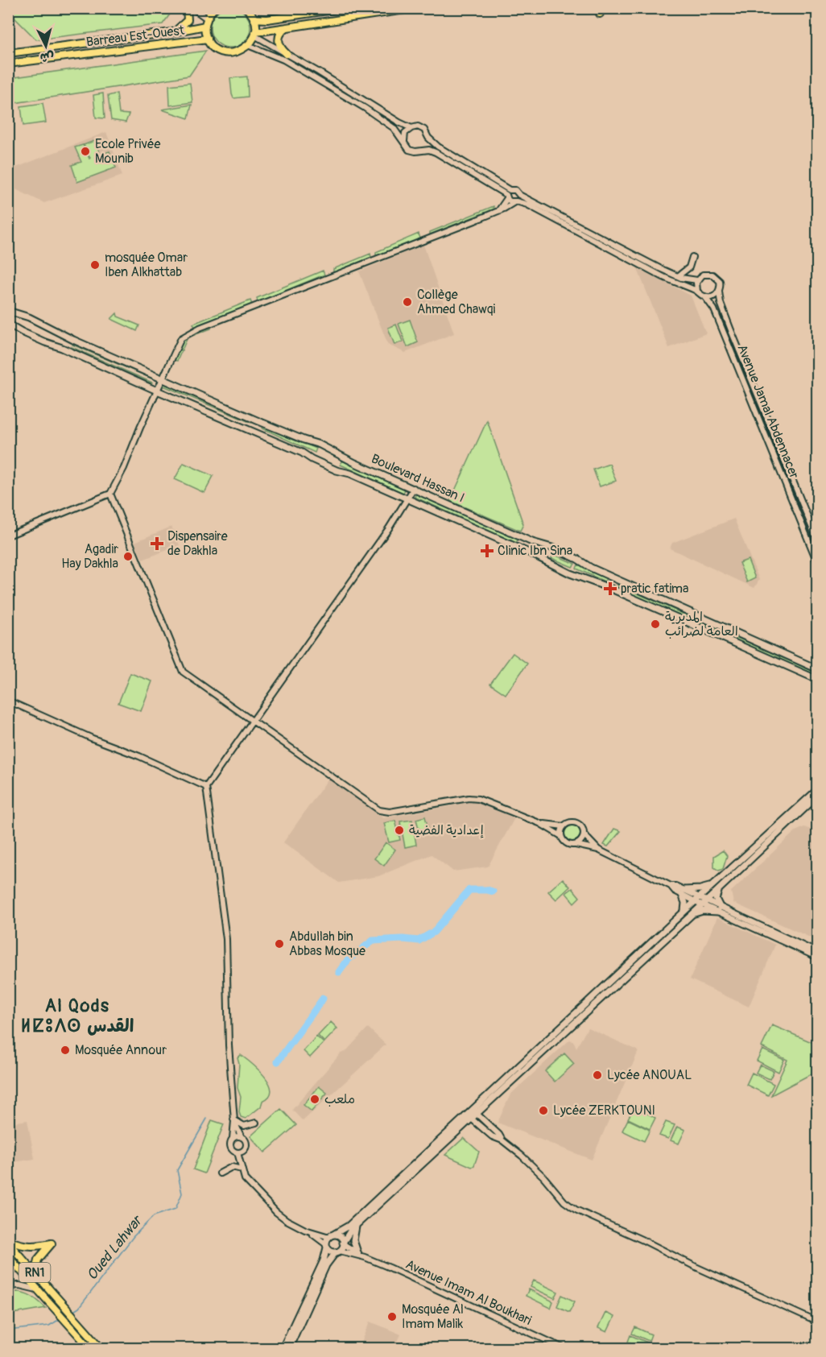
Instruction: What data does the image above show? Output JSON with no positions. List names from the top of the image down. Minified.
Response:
{"streets":{"main road":["Barreau Est-Ouest","Boulevard Hassan I","RN1"],"street":["Avenue Jamal Abdennacer","Avenue Imam Al Boukhari"]},"districts":["Al Qods ⵍⵇⵓⴷⵙ القدس"],"water":["Oued Lahwar"],"places":{"other":["Ecole Privée Mounib","mosquée Omar Iben Alkhattab","Collège Ahmed Chawqi","Agadir Hay Dakhla","المديرية العامة لضرائب","إعدادية الفضية","Abdullah bin Abbas Mosque","Mosquée Annour","Lycée ANOUAL","ملعب","Lycée ZERKTOUNI","Mosquée Al Imam Malik"],"health":["Dispensaire de Dakhla","Clinic Ibn Sina","pratic fatima"]},"north":"bottom"}
